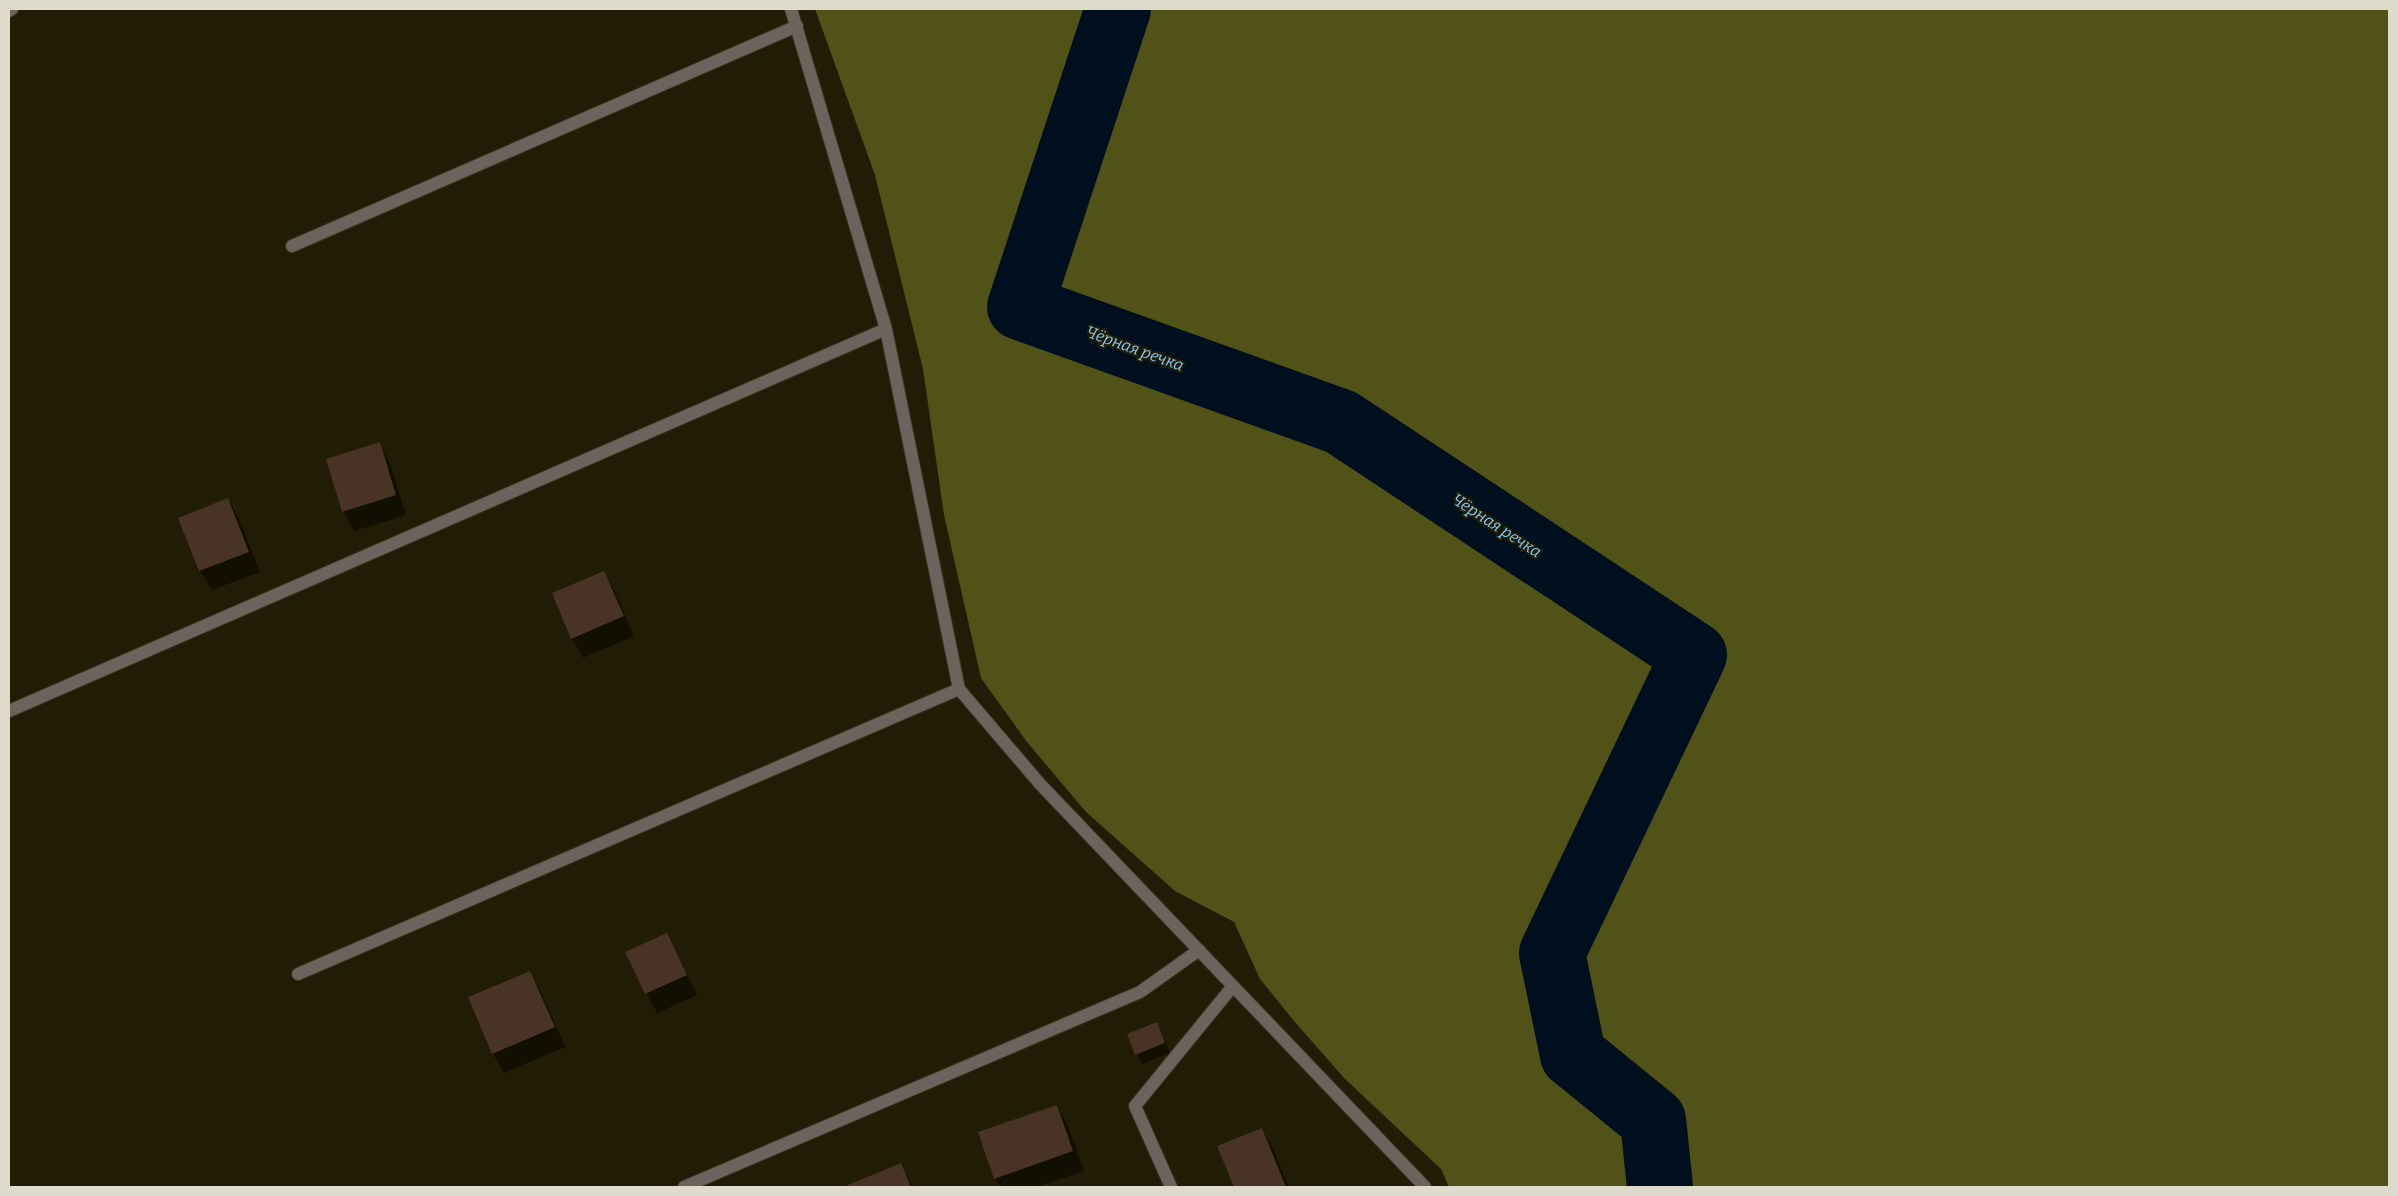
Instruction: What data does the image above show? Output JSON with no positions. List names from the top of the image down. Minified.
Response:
{"water":["Чёрная речка"]}
